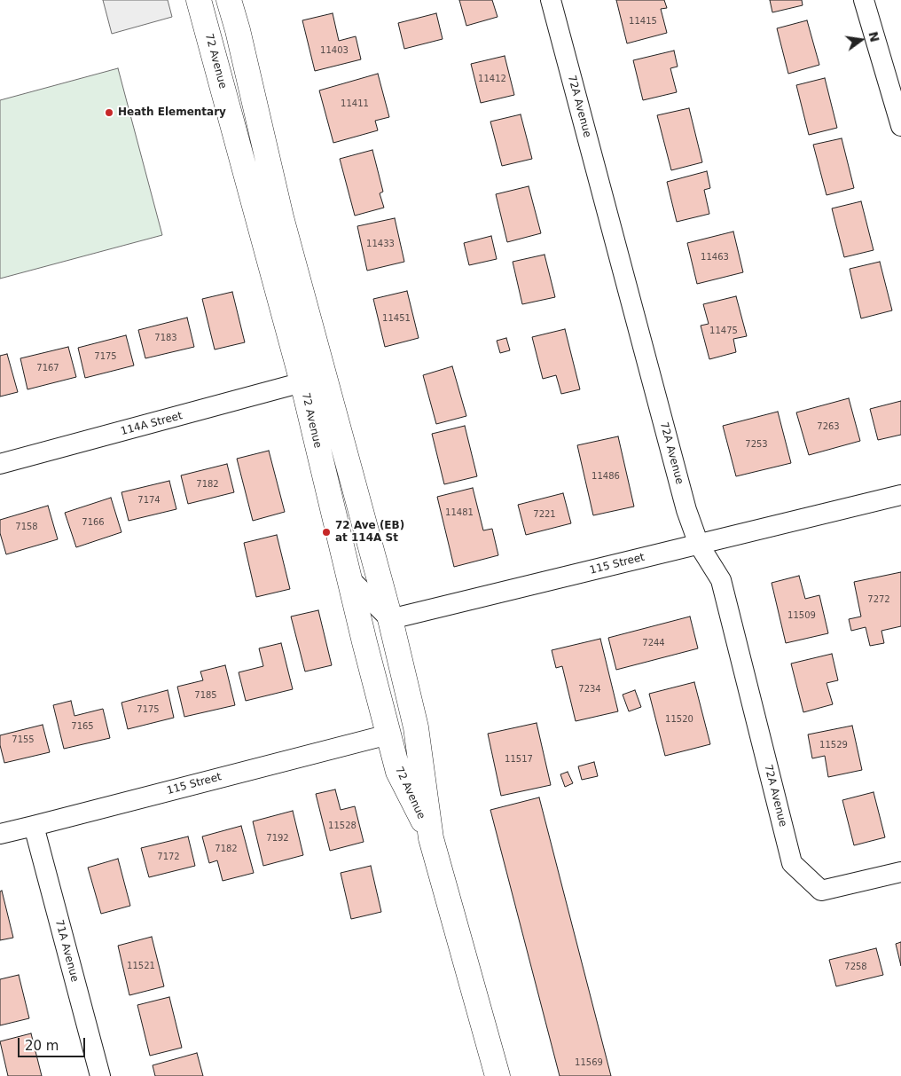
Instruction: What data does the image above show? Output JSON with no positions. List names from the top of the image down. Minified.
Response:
{"streets":{"main road":["72 Avenue"],"street":["72A Avenue","114A Street","115 Street","71A Avenue"]},"crossings":[["72 Avenue","114A Street"],["72 Avenue","115 Street"],["72A Avenue","115 Street"],["115 Street","71A Avenue"]],"places":["Heath Elementary","72 Ave (EB) at 114A St"],"house_numbers":["11415","11403","11412","11411","11433","11463","11451","11475","7183","7175","7167","7263","7253","11486","7182","7174","11481","7221","7166","7158","7272","11509","7244","7234","7185","7175","11520","7165","7155","11529","11517","11528","7192","7182","7172","11521","7258","11569"],"scale_bar":"20 m","north":"right"}
